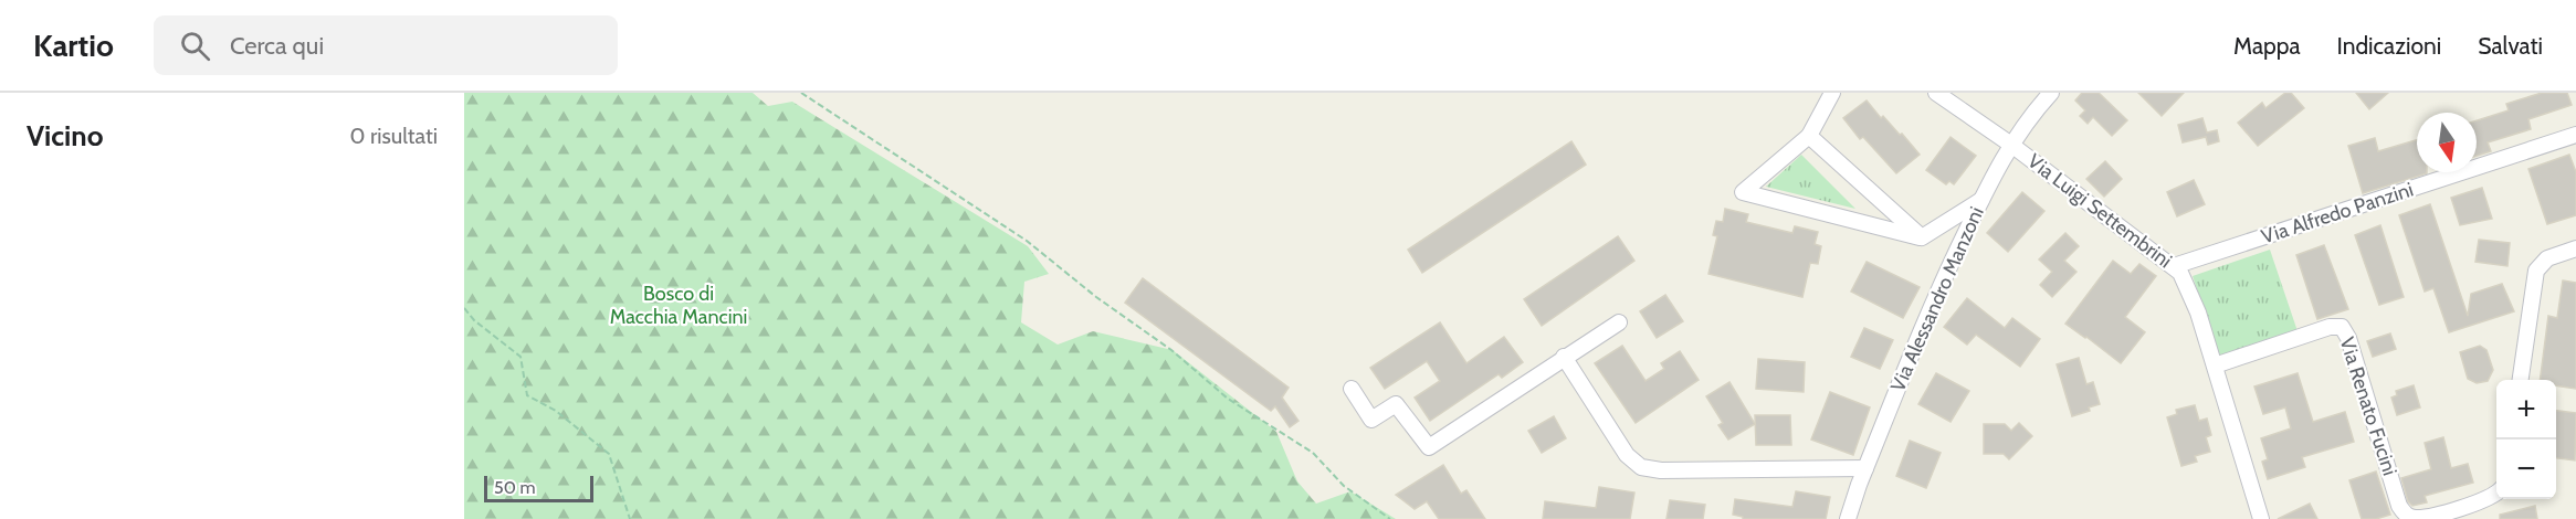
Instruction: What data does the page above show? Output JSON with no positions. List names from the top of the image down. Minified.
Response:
{"streets":{"street":["Via Luigi Settembrini","Via Alfredo Panzini","Via Alessandro Manzoni","Via Renato Fucini"]},"crossings":[["Via Luigi Settembrini","Via Alfredo Panzini"],["Via Luigi Settembrini","Via Alessandro Manzoni"],["Via Luigi Settembrini","Via Renato Fucini"]],"parks":["Bosco di Macchia Mancini"],"scale_bar":"50 m","north":"bottom","page":{"header":"Kartio","search":"Cerca qui","nav":["Mappa","Indicazioni","Salvati"],"heading":["Vicino","0 risultati"],"map_buttons":["+","−"],"scale":"50 m"}}
